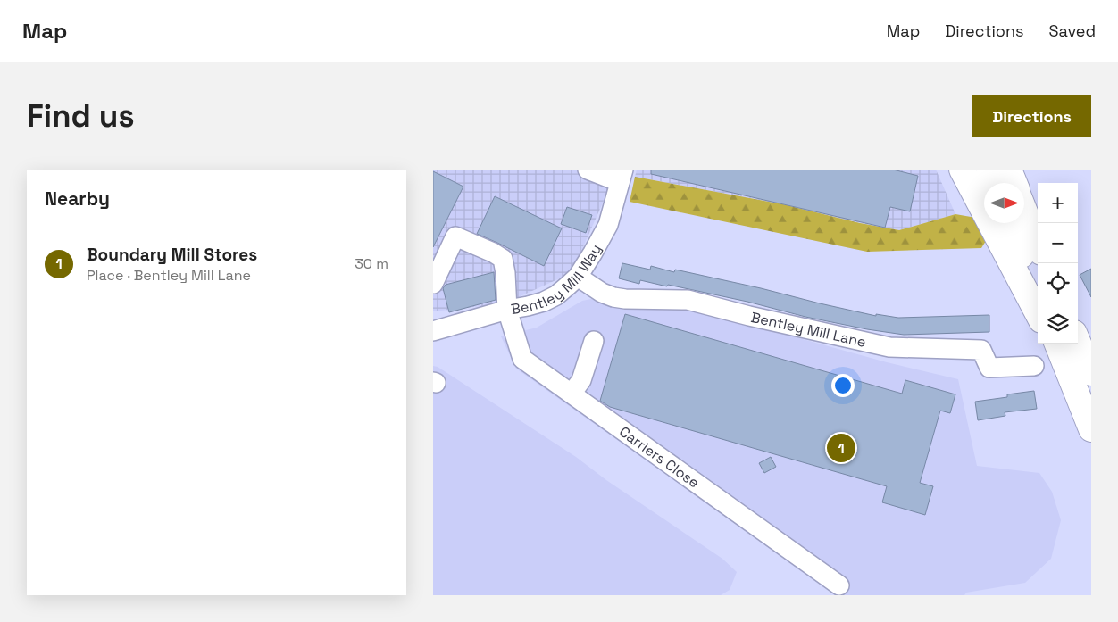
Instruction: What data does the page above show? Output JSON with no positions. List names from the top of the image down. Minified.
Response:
{"streets":{"street":["Bentley Mill Way","Bentley Mill Lane","Carriers Close"]},"crossings":[["Bentley Mill Way","Bentley Mill Lane"],["Bentley Mill Way","Carriers Close"]],"north":"right","page":{"header":"Map","nav":["Map","Directions","Saved"],"buttons":"Directions","title":"Find us","heading":"Nearby","map_buttons":["+","−"],"list":[{"mark":"1","name":"Boundary Mill Stores","note":"Place · Bentley Mill Lane","value":"30 m"}],"pins":"1"}}
